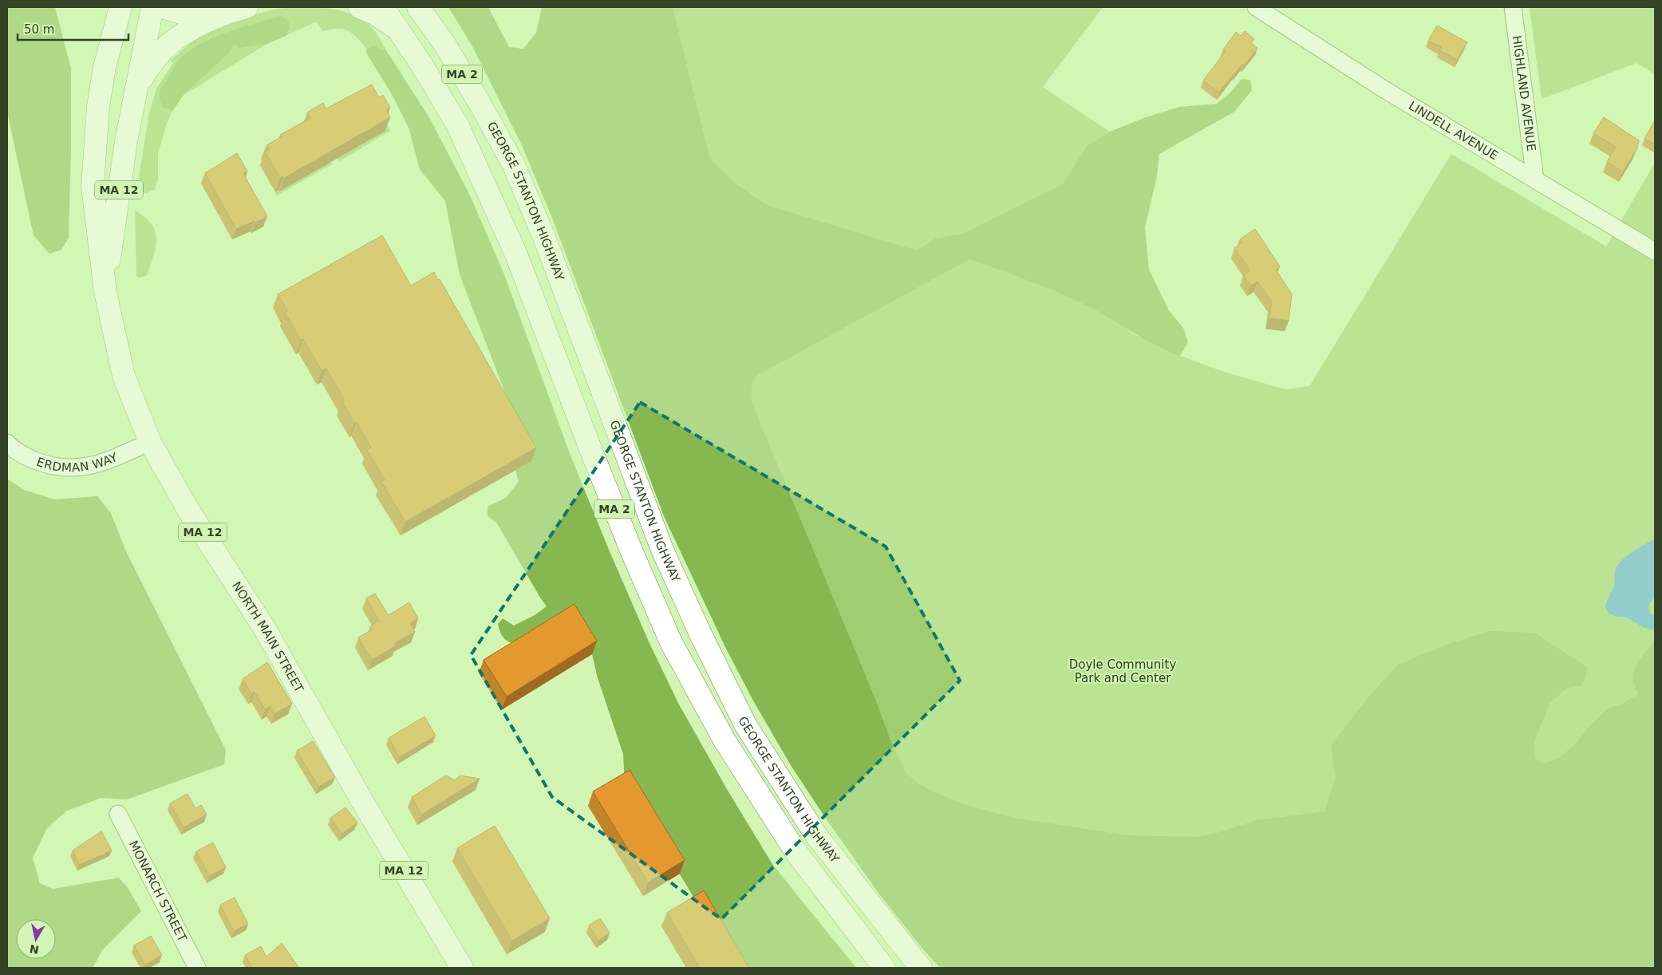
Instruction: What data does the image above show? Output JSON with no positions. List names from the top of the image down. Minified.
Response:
{"streets":{"highway":["MA 2","MA 12","GEORGE STANTON HIGHWAY","NORTH MAIN STREET"],"street":["HIGHLAND AVENUE","LINDELL AVENUE","ERDMAN WAY","MONARCH STREET"]},"crossings":[["HIGHLAND AVENUE","LINDELL AVENUE"],["ERDMAN WAY","NORTH MAIN STREET"]],"parks":["Doyle Community Park and Center"],"scale_bar":"50 m","north":"bottom"}
